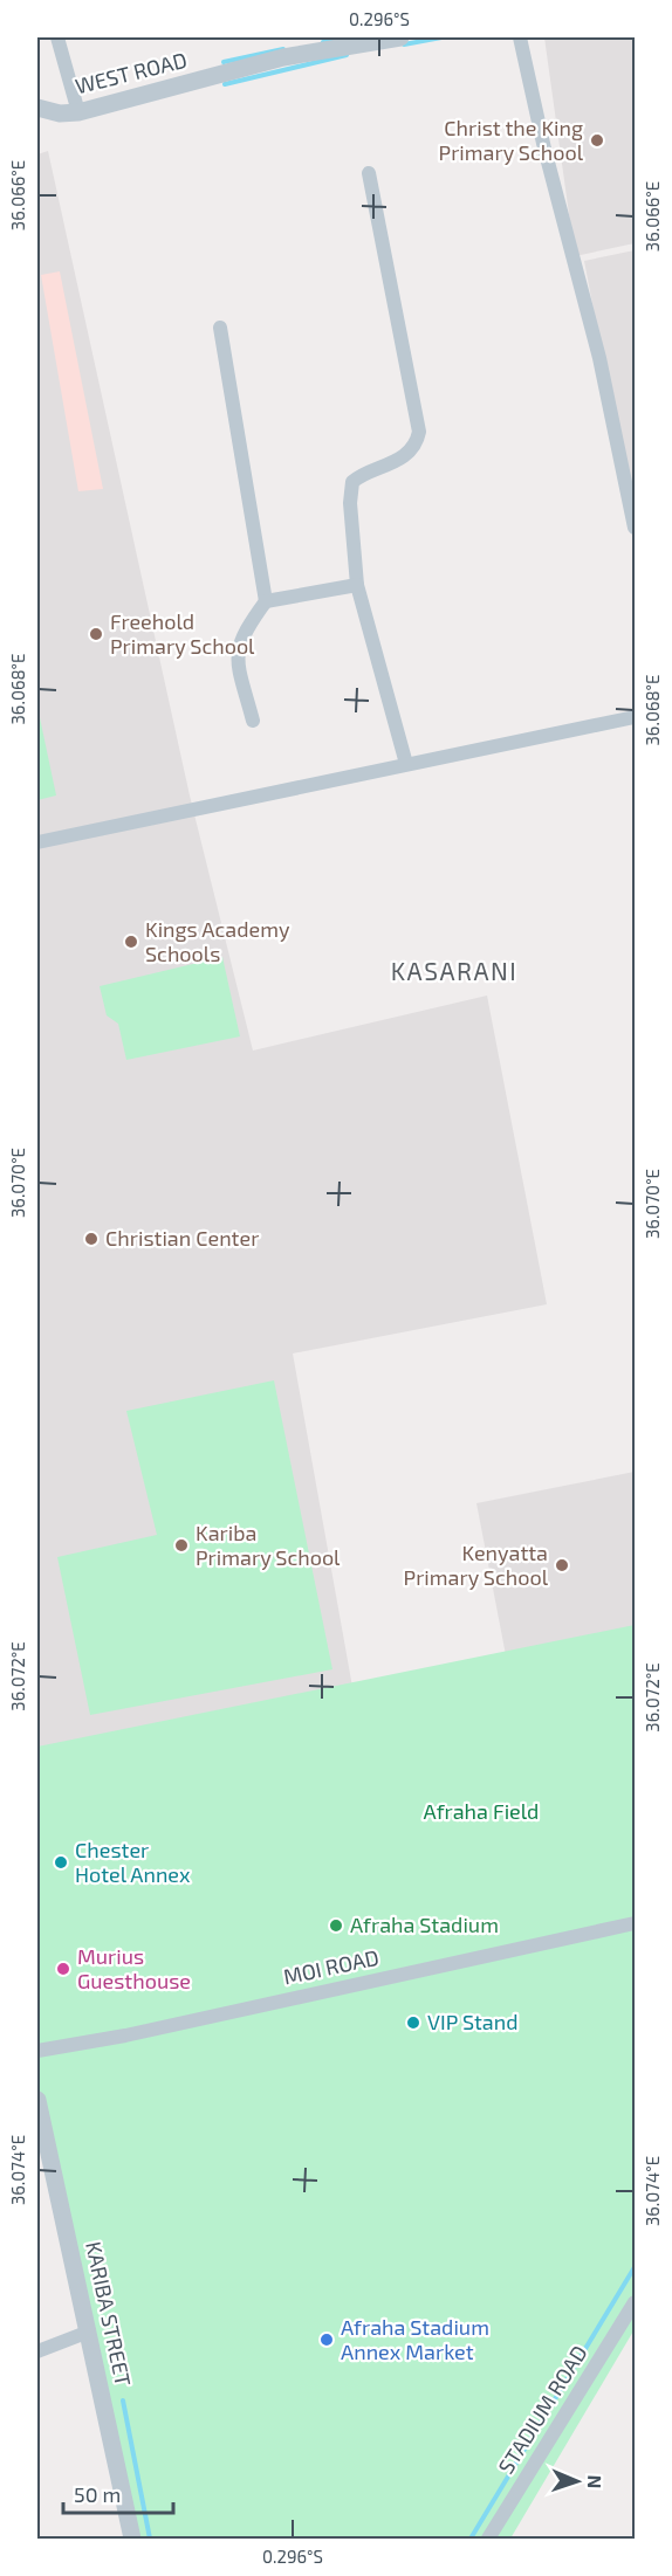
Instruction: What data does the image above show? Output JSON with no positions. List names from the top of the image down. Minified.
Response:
{"streets":{"street":["WEST ROAD","MOI ROAD","KARIBA STREET","STADIUM ROAD"]},"districts":["KASARANI"],"parks":["Afraha Field"],"places":["Christ the King Primary School","Freehold Primary School","Kings Academy Schools","Christian Center","Kariba Primary School","Kenyatta Primary School","Chester Hotel Annex","Afraha Stadium","Murius Guesthouse","VIP Stand","Afraha Stadium Annex Market"],"scale_bar":"50 m","north":"right","coordinates":["0.296°S","36.066°E","36.068°E","36.070°E","36.072°E","36.074°E"]}
